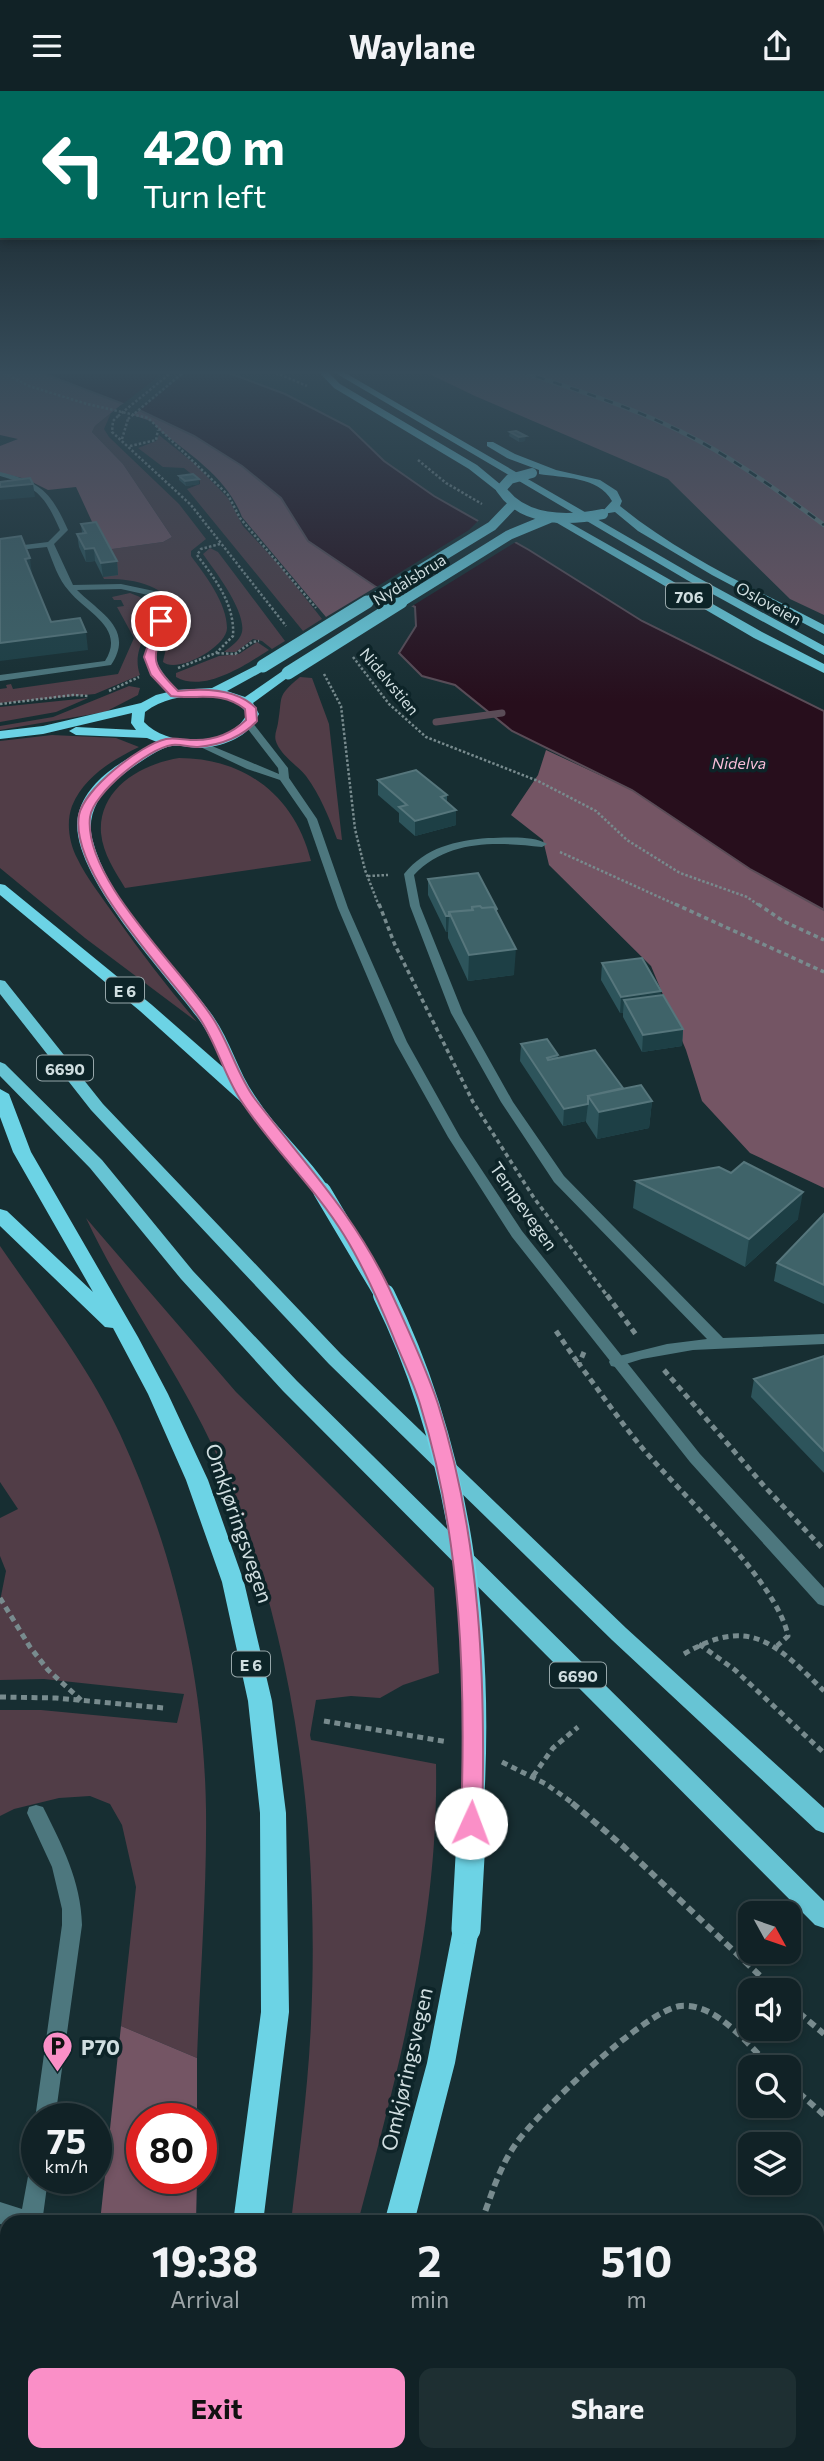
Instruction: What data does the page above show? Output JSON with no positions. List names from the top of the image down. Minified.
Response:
{"streets":{"highway":["Nydalsbrua","706","Osloveien","E 6","Omkjøringsvegen"],"main road":["6690"],"street":["Tempevegen"],"path":["Nidelvstien"]},"crossings":[["Nydalsbrua","706"],["E 6","Omkjøringsvegen"]],"water":["Nidelva"],"places":{"parking":["P70"]},"north":"bottom right","page":{"header":"Waylane","turn":["420 m","Turn left"],"speed":"75 km/h","limit":"80","eta":["19:38","Arrival","2","min","510","m"],"buttons":["Exit","Share"]}}
